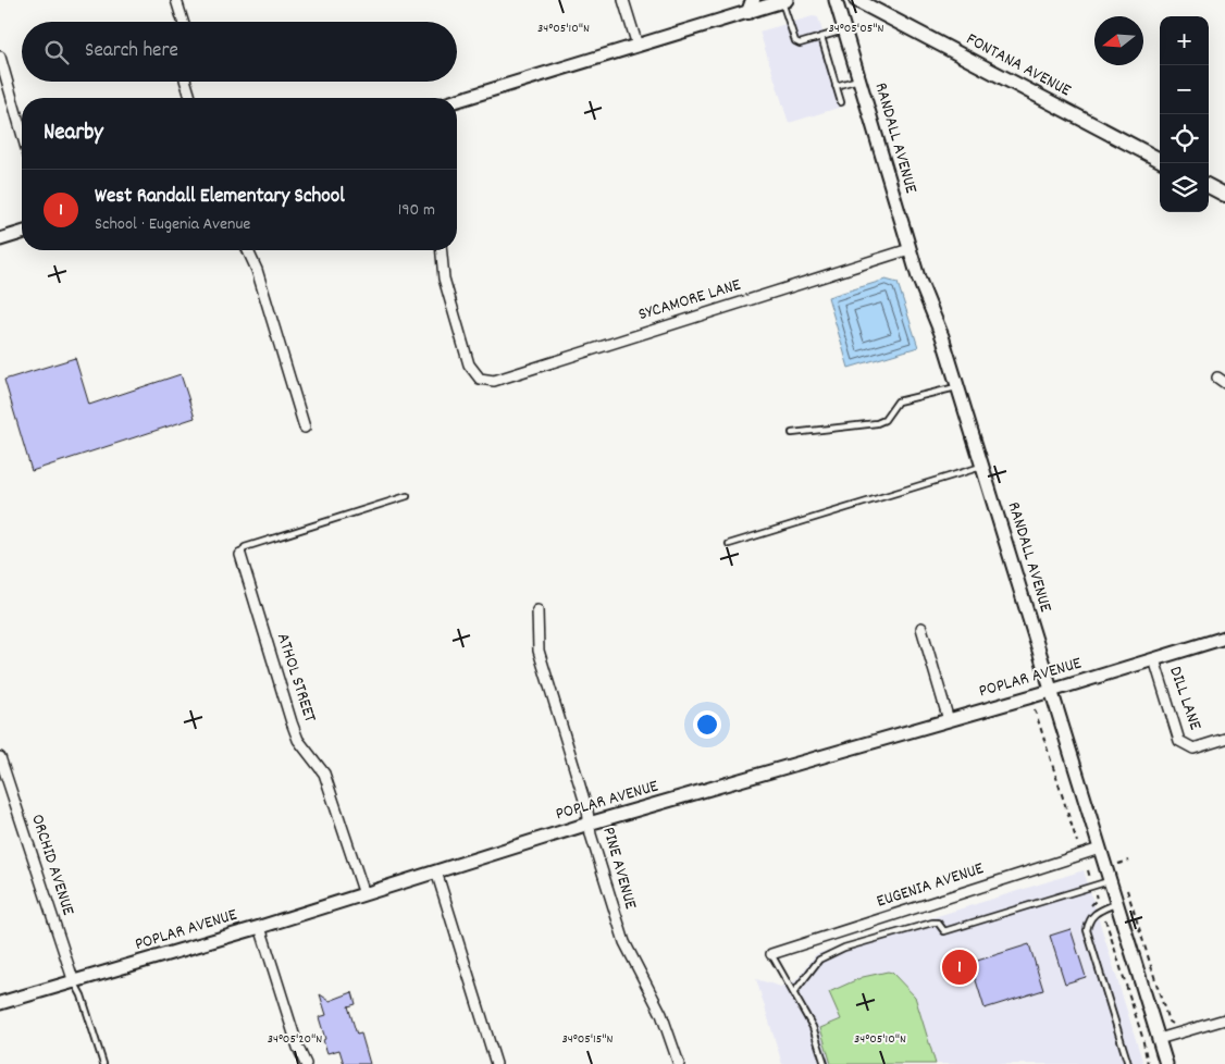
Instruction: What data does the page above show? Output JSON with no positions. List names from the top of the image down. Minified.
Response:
{"streets":{"main road":["FONTANA AVENUE"],"street":["RANDALL AVENUE","SYCAMORE LANE","ATHOL STREET","POPLAR AVENUE","DILL LANE","ORCHID AVENUE","PINE AVENUE","EUGENIA AVENUE"]},"crossings":[["RANDALL AVENUE","SYCAMORE LANE"],["RANDALL AVENUE","POPLAR AVENUE"],["RANDALL AVENUE","EUGENIA AVENUE"],["ATHOL STREET","POPLAR AVENUE"],["POPLAR AVENUE","DILL LANE"],["POPLAR AVENUE","ORCHID AVENUE"],["POPLAR AVENUE","PINE AVENUE"]],"north":"left","page":{"map_buttons":["+","−"],"search":"Search here","heading":"Nearby","list":[{"mark":"1","name":"West Randall Elementary School","note":"School · Eugenia Avenue","value":"190 m"}],"pins":"1"},"coordinates":["34°05'10\"N","34°05'05\"N","34°05'20\"N","34°05'15\"N"]}
